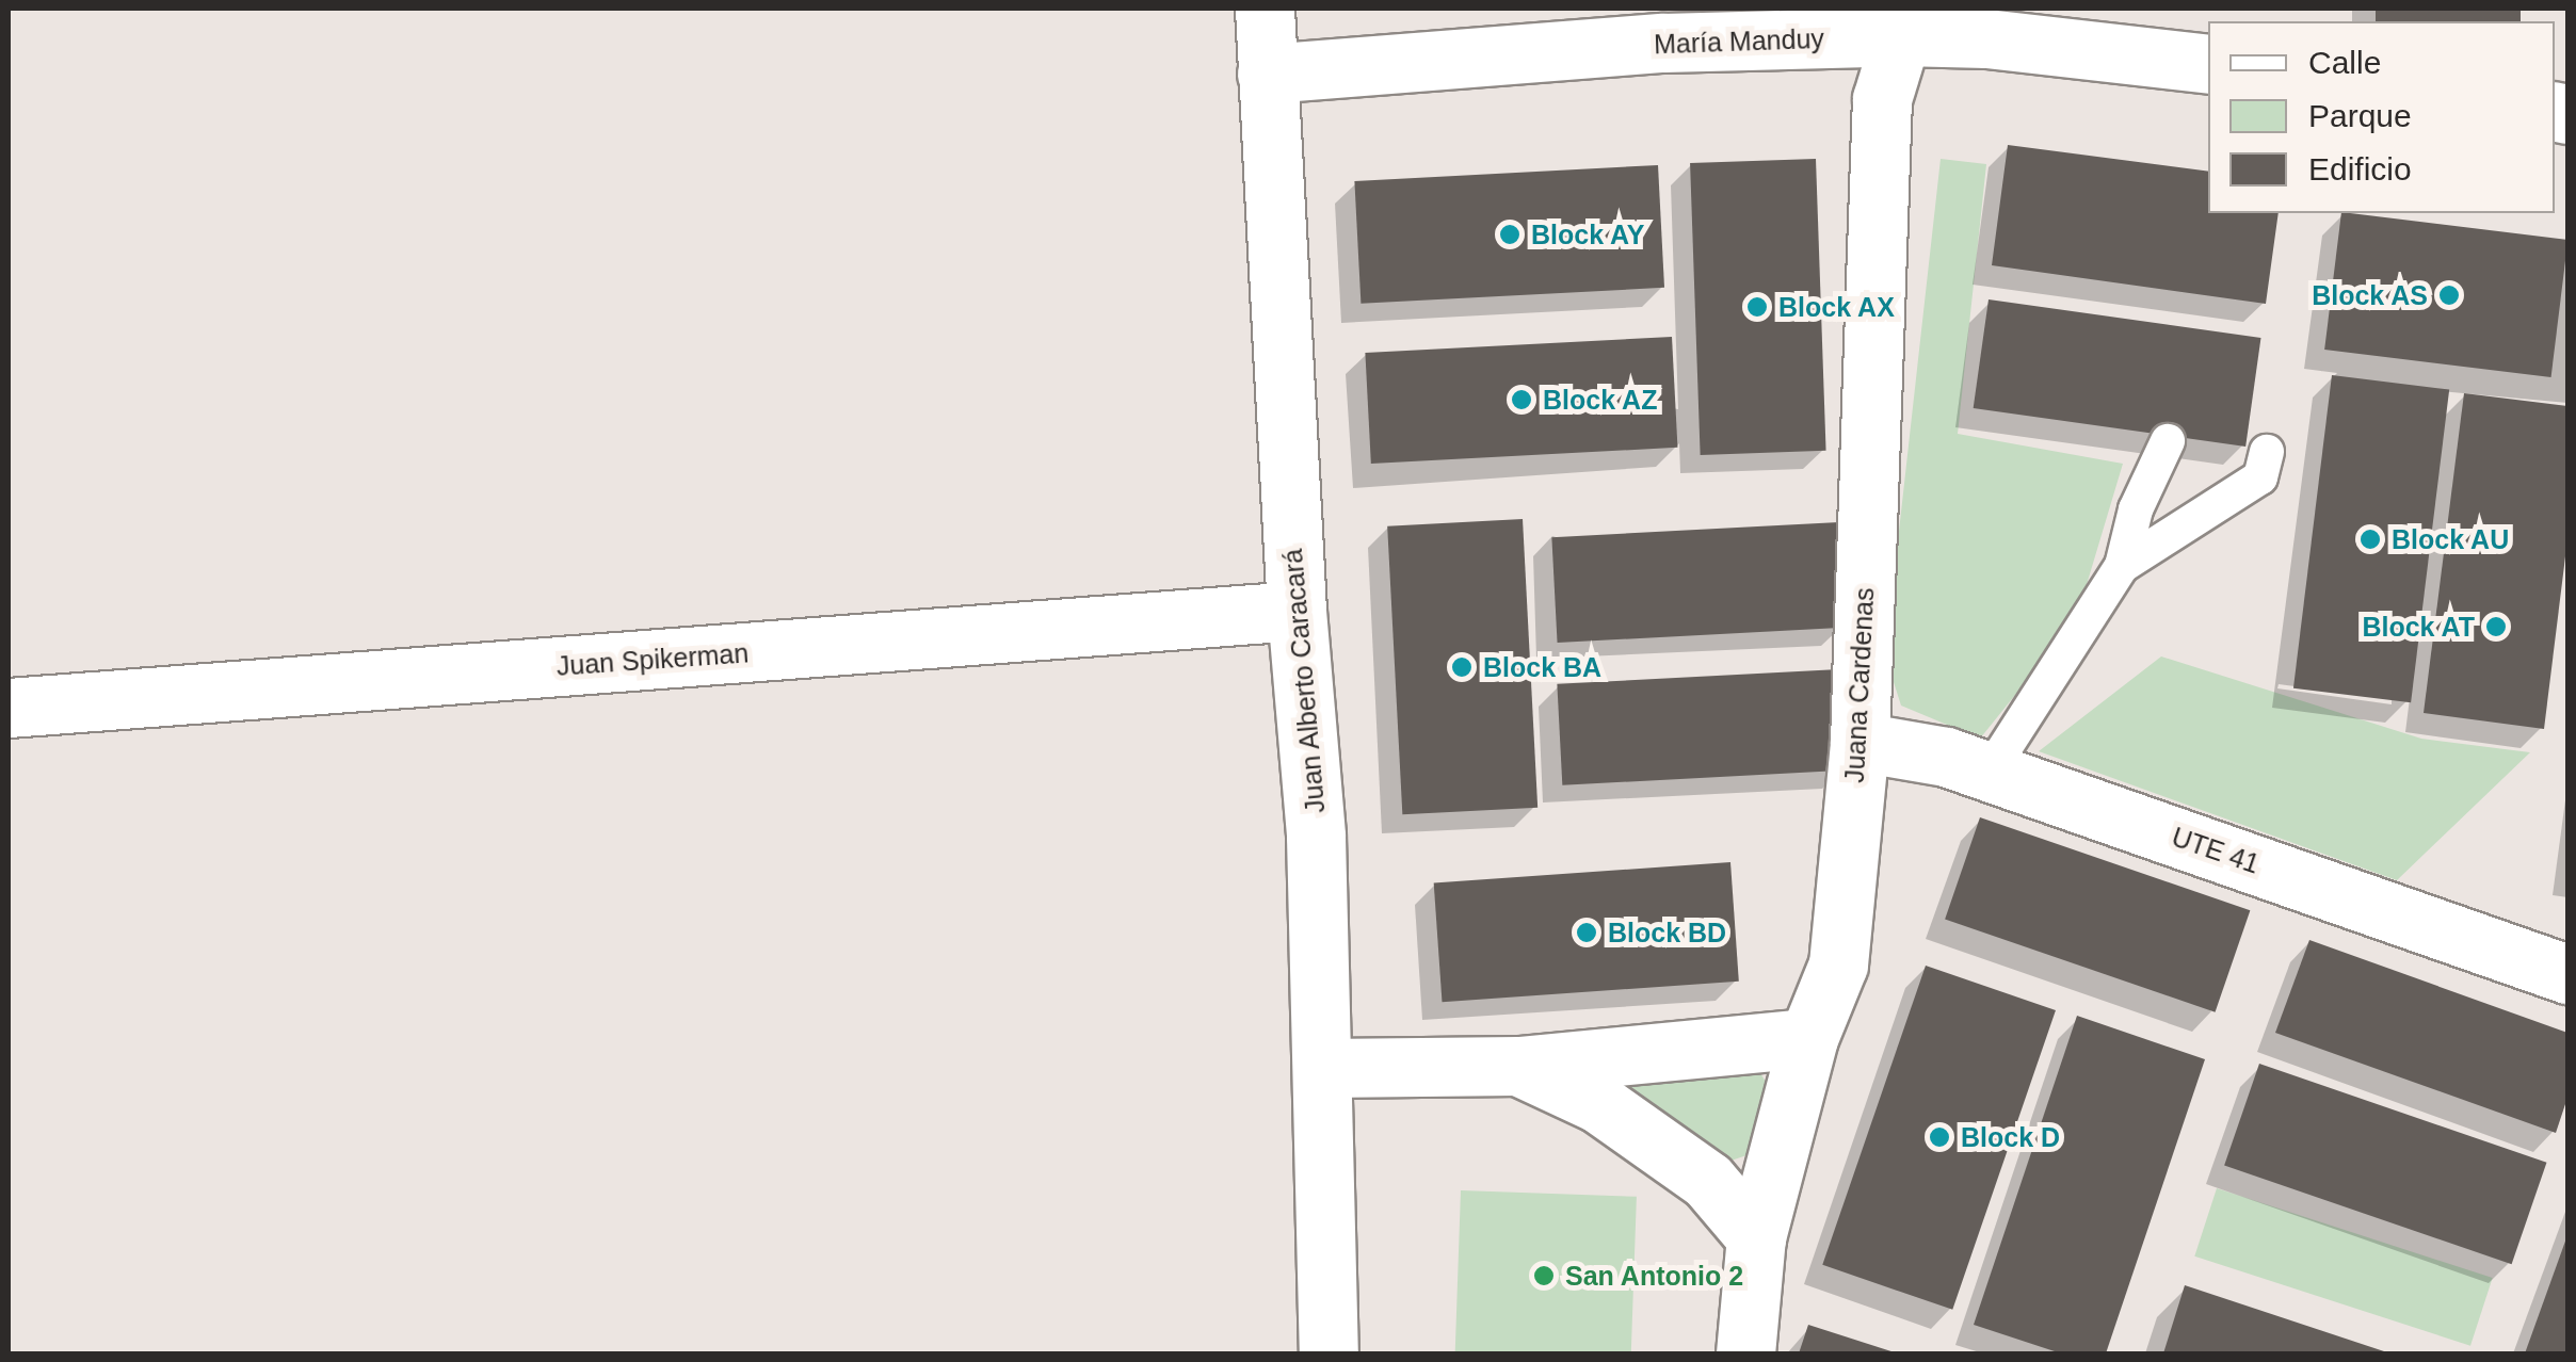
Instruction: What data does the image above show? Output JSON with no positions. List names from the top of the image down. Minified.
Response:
{"streets":{"street":["María Manduy","Juan Spikerman","Juan Alberto Caracará","Juana Cardenas","UTE 41"]},"crossings":[["María Manduy","Juan Alberto Caracará"],["María Manduy","Juana Cardenas"],["Juan Spikerman","Juan Alberto Caracará"],["Juana Cardenas","UTE 41"]],"places":["Block AY","Block AS","Block AX","Block AZ","Block AU","Block AT","Block BA","Block BD","Block D","San Antonio 2"],"legend":["Calle","Parque","Edificio"]}
